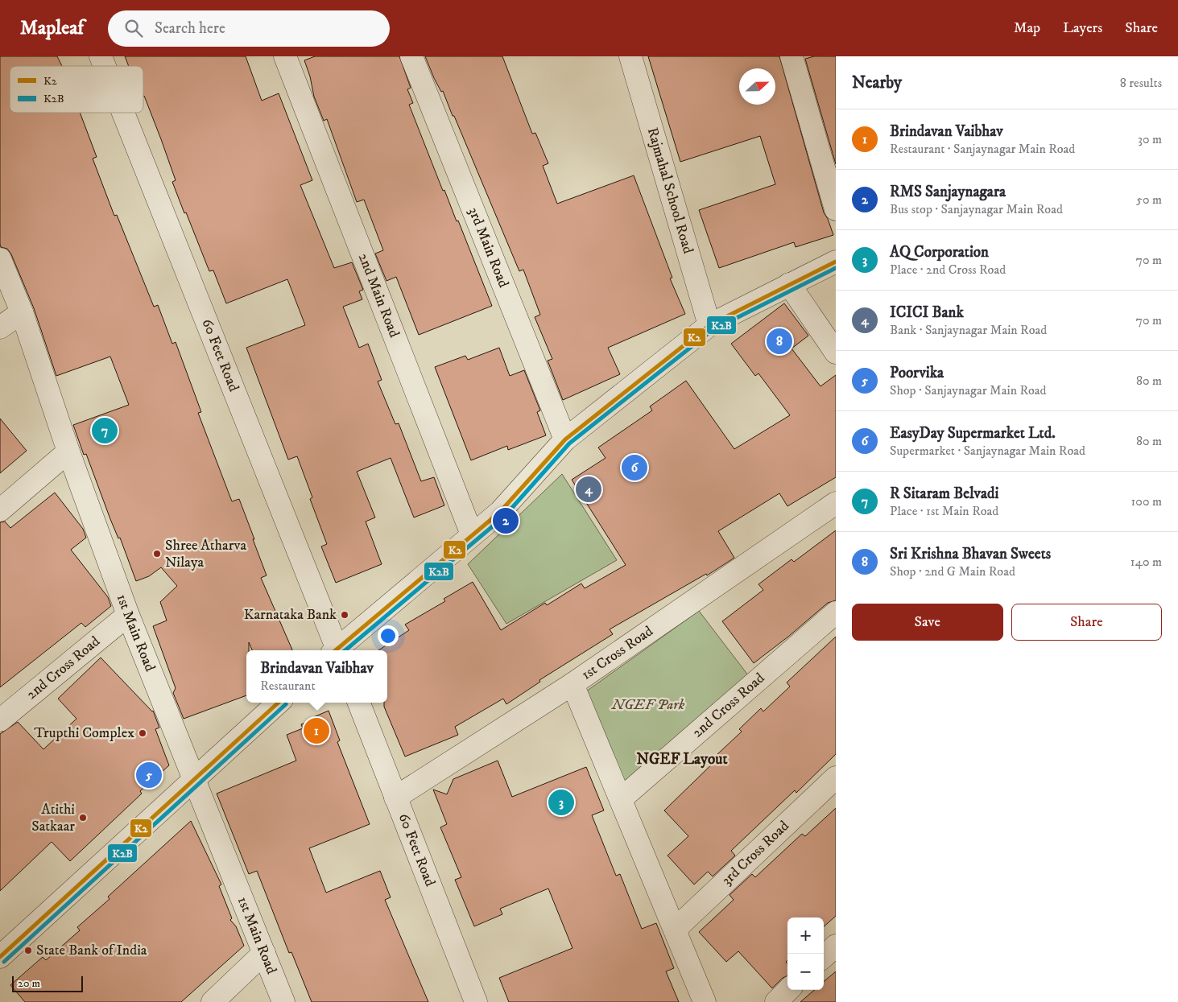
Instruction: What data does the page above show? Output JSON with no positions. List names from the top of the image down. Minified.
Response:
{"streets":{"street":["Rajmahal School Road","3rd Main Road","2nd Main Road","60 Feet Road","1st Main Road","1st Cross Road","2nd Cross Road","3rd Cross Road"]},"crossings":[["60 Feet Road","1st Cross Road"],["1st Main Road","2nd Cross Road"]],"districts":["NGEF Layout"],"parks":["NGEF Park"],"places":["Shree Atharva Nilaya","Karnataka Bank","Trupthi Complex","Atithi Satkaar","State Bank of India"],"lines":["transit line K2","transit line K2B"],"legend":["K2","K2B"],"scale_bar":"20 m","north":"right","page":{"header":"Mapleaf","search":"Search here","nav":["Map","Layers","Share"],"heading":["Nearby","8 results"],"list":[{"mark":"1","name":"Brindavan Vaibhav","note":"Restaurant · Sanjaynagar Main Road","value":"30 m"},{"mark":"2","name":"RMS Sanjaynagara","note":"Bus stop · Sanjaynagar Main Road","value":"50 m"},{"mark":"3","name":"AQ Corporation","note":"Place · 2nd Cross Road","value":"70 m"},{"mark":"4","name":"ICICI Bank","note":"Bank · Sanjaynagar Main Road","value":"70 m"},{"mark":"5","name":"Poorvika","note":"Shop · Sanjaynagar Main Road","value":"80 m"},{"mark":"6","name":"EasyDay Supermarket Ltd.","note":"Supermarket · Sanjaynagar Main Road","value":"80 m"},{"mark":"7","name":"R Sitaram Belvadi","note":"Place · 1st Main Road","value":"100 m"},{"mark":"8","name":"Sri Krishna Bhavan Sweets","note":"Shop · 2nd G Main Road","value":"140 m"}],"pins":["8","7","6","4","2","1","5","3"],"buttons":["Save","Share"],"popup":["Brindavan Vaibhav","Restaurant"],"map_buttons":["+","−"],"scale":"20 m"}}
